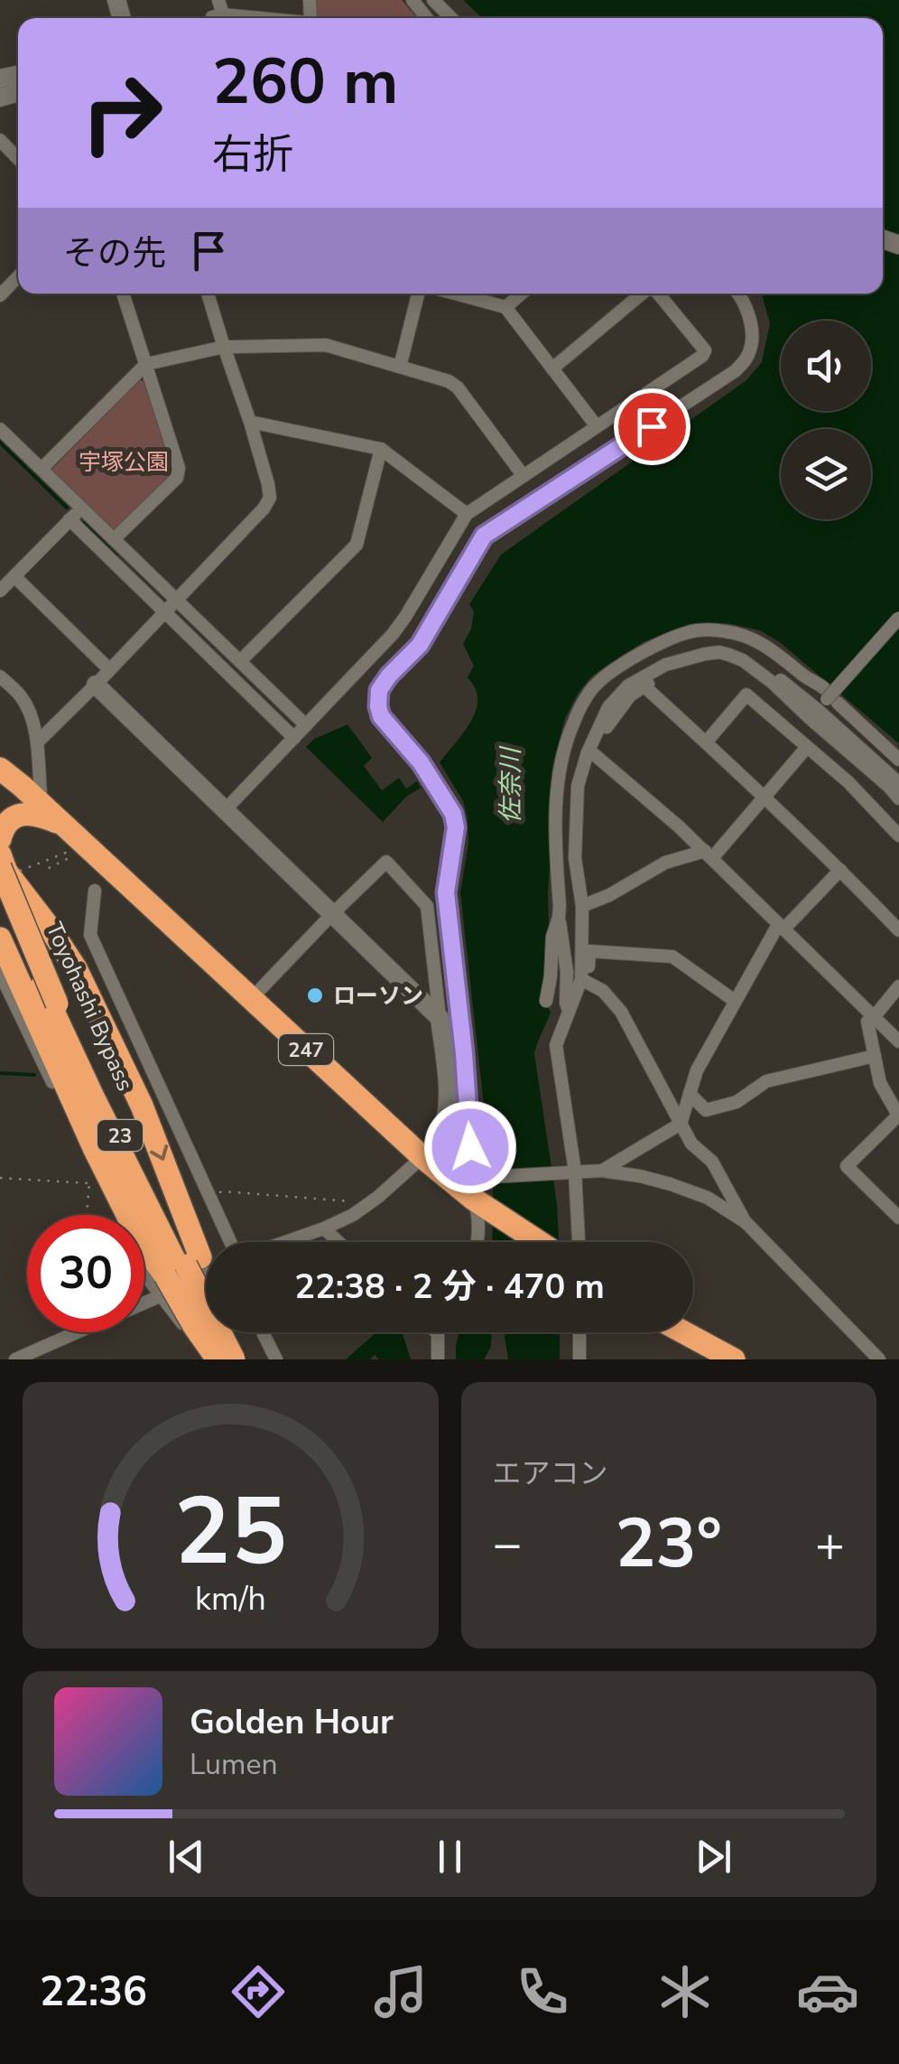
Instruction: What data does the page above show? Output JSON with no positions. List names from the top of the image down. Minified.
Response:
{"streets":{"highway":["Toyohashi Bypass","247","23"]},"water":["佐奈川"],"parks":["宇塚公園"],"places":["ローソン"],"page":{"turn":["260 m","右折"],"then":"その先","limit":"30","trip":"22:38 · 2 分 · 470 m","tile":"エアコン","heat":["−","23°","+"],"song":["Golden Hour","Lumen"],"tabs":"22:36","gauge":["25","km/h"]}}
